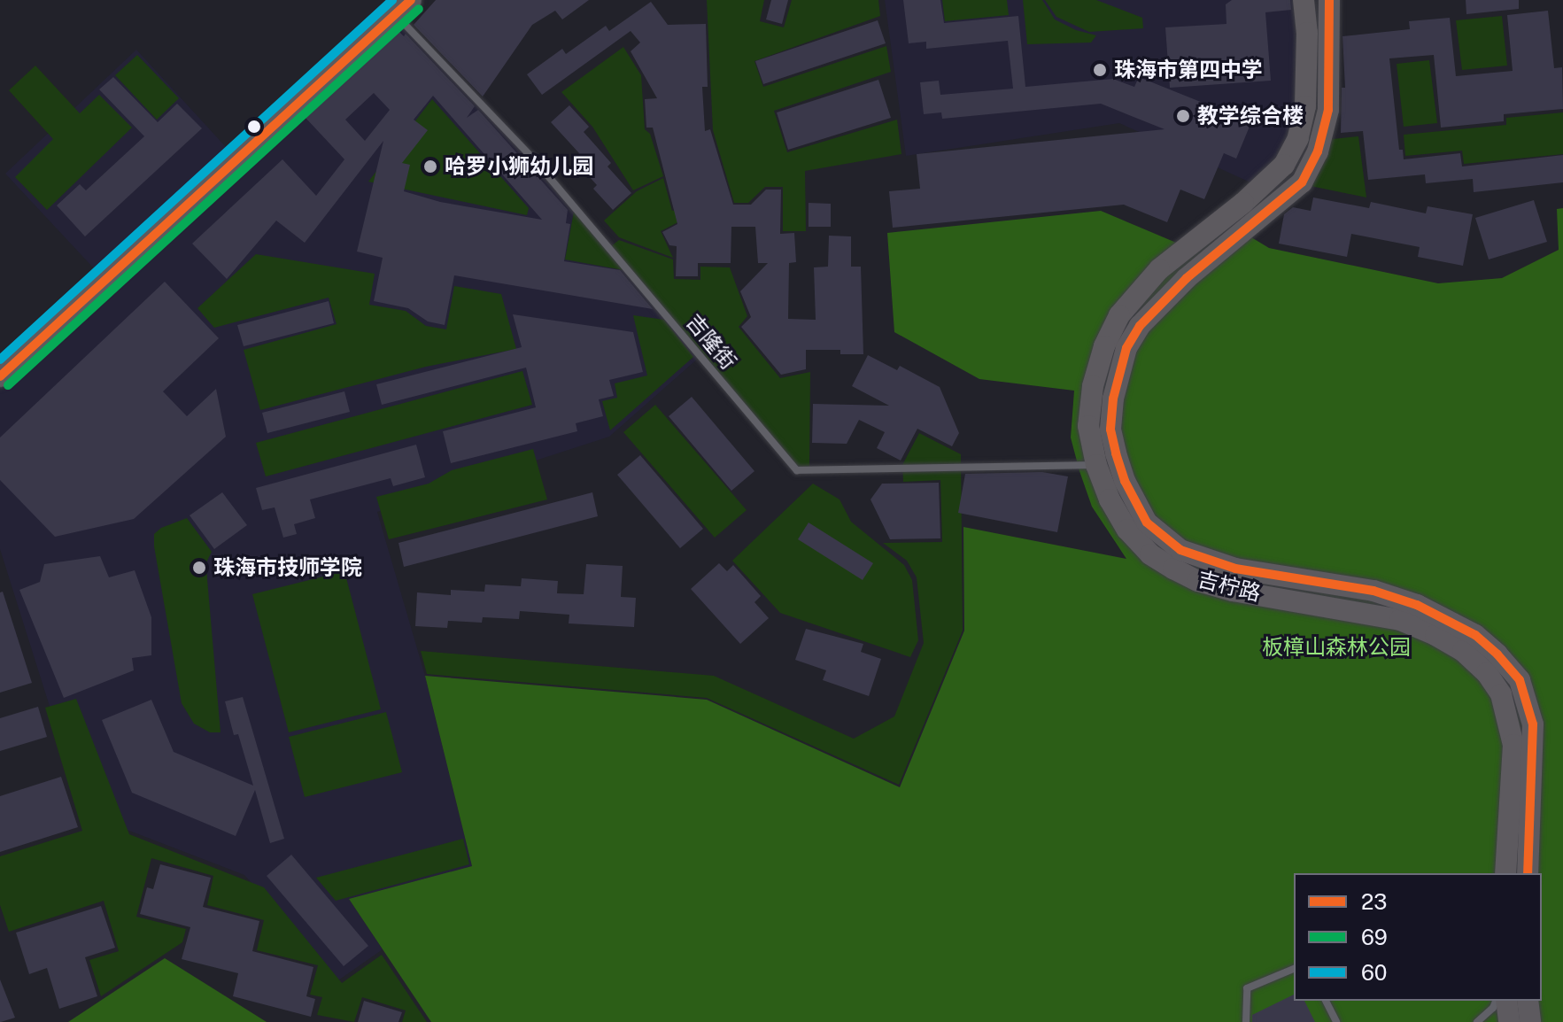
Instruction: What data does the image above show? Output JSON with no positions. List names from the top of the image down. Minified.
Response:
{"streets":{"main road":["吉柠路"],"lane":["吉隆街"]},"crossings":[["吉隆街","吉柠路"]],"parks":["板樟山森林公园"],"places":["珠海市第四中学","教学综合楼","哈罗小狮幼儿园","珠海市技师学院"],"lines":["transit line 23","transit line 60","transit line 69"],"legend":["23","69","60"]}
